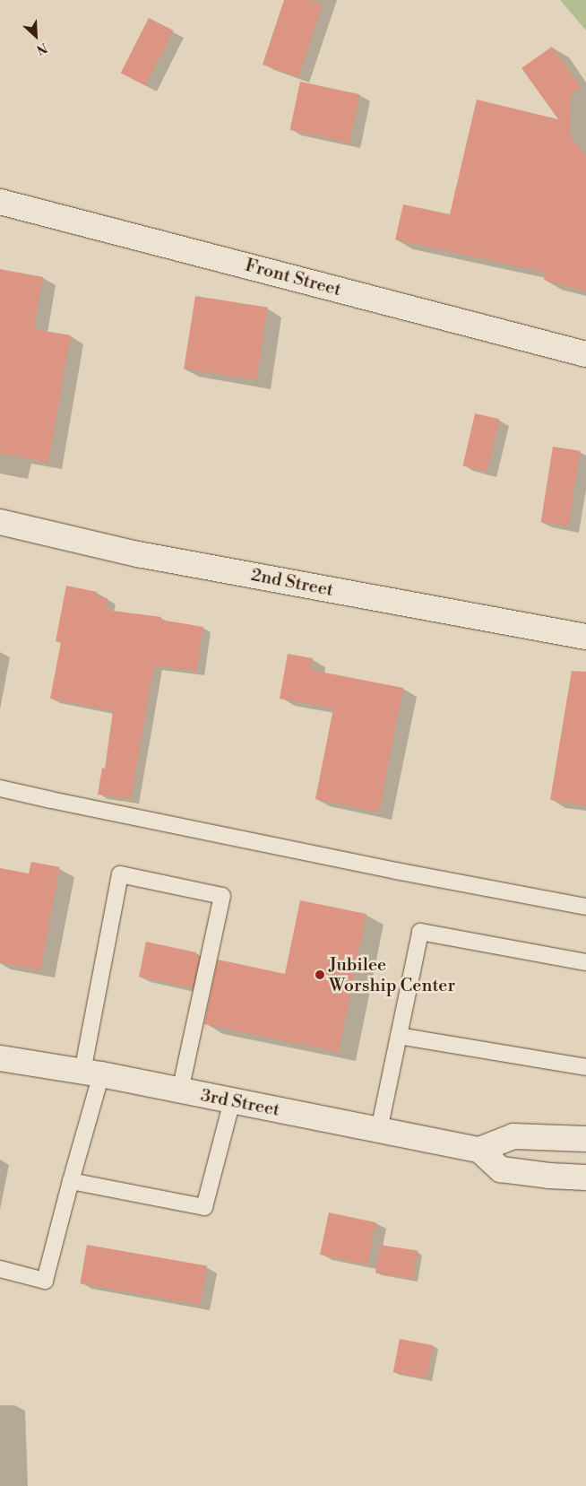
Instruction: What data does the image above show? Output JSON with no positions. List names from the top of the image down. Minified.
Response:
{"streets":{"street":["Front Street","2nd Street","3rd Street"]},"places":["Jubilee Worship Center"],"north":"bottom right"}
